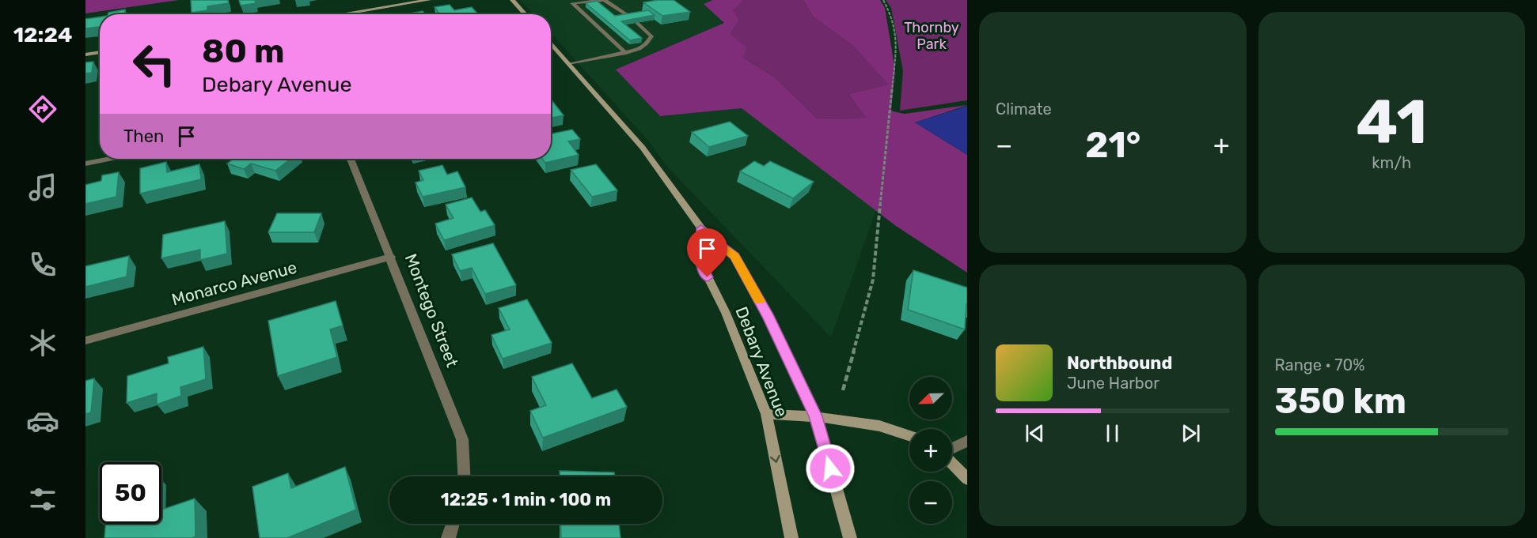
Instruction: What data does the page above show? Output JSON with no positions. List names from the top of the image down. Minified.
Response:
{"streets":{"main road":["Debary Avenue"],"street":["Monarco Avenue","Montego Street"]},"crossings":[["Monarco Avenue","Montego Street"]],"parks":["Thornby Park"],"north":"bottom left","page":{"tabs":"12:24","tile":["Climate",["41","km/h"],["Range · 70%","350 km"]],"turn":["80 m","Debary Avenue"],"then":"Then","heat":["−","21°","+"],"song":["Northbound","June Harbor"],"map_buttons":["+","−"],"limit":"50","trip":"12:25 · 1 min · 100 m"}}
